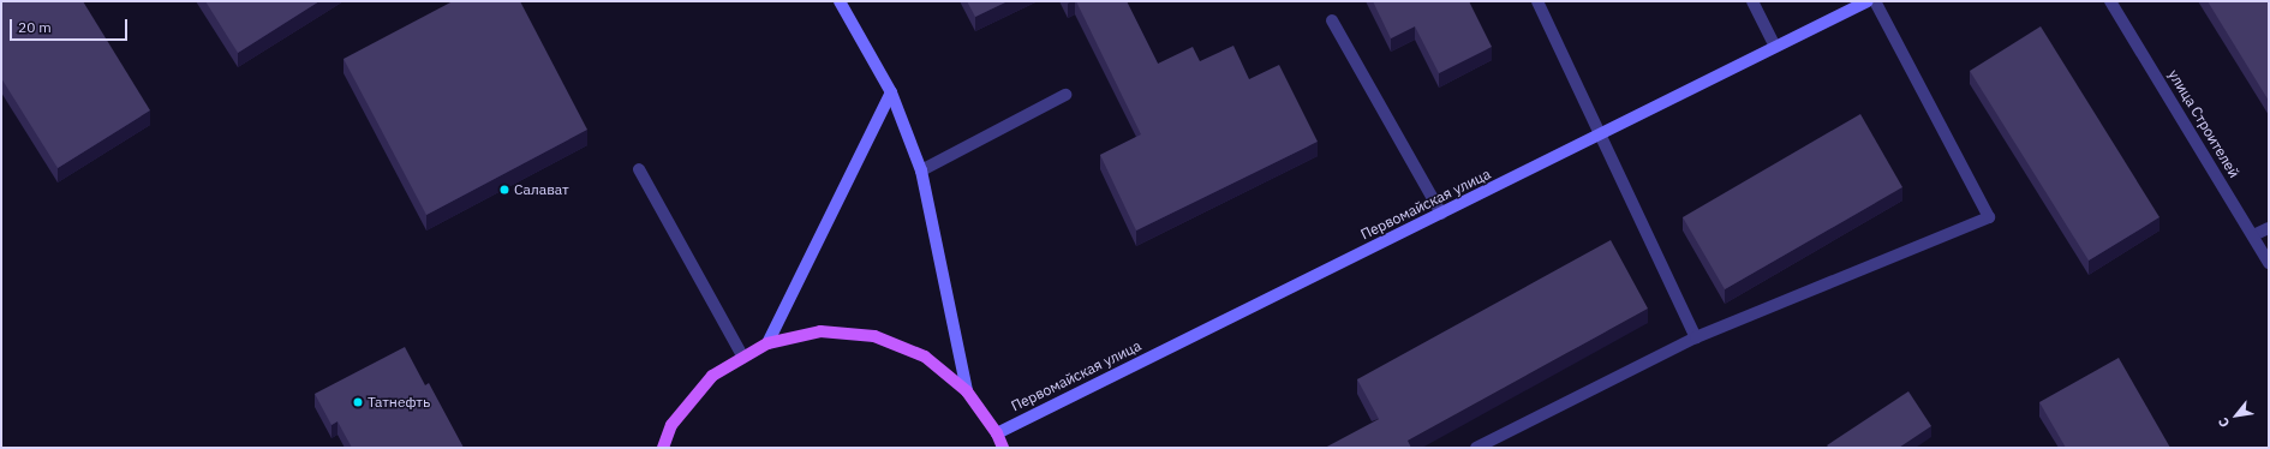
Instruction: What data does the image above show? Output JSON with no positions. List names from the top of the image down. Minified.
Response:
{"streets":{"street":["улица Строителей","Первомайская улица"]},"places":["Салават","Татнефть"],"scale_bar":"20 m","north":"bottom left"}
